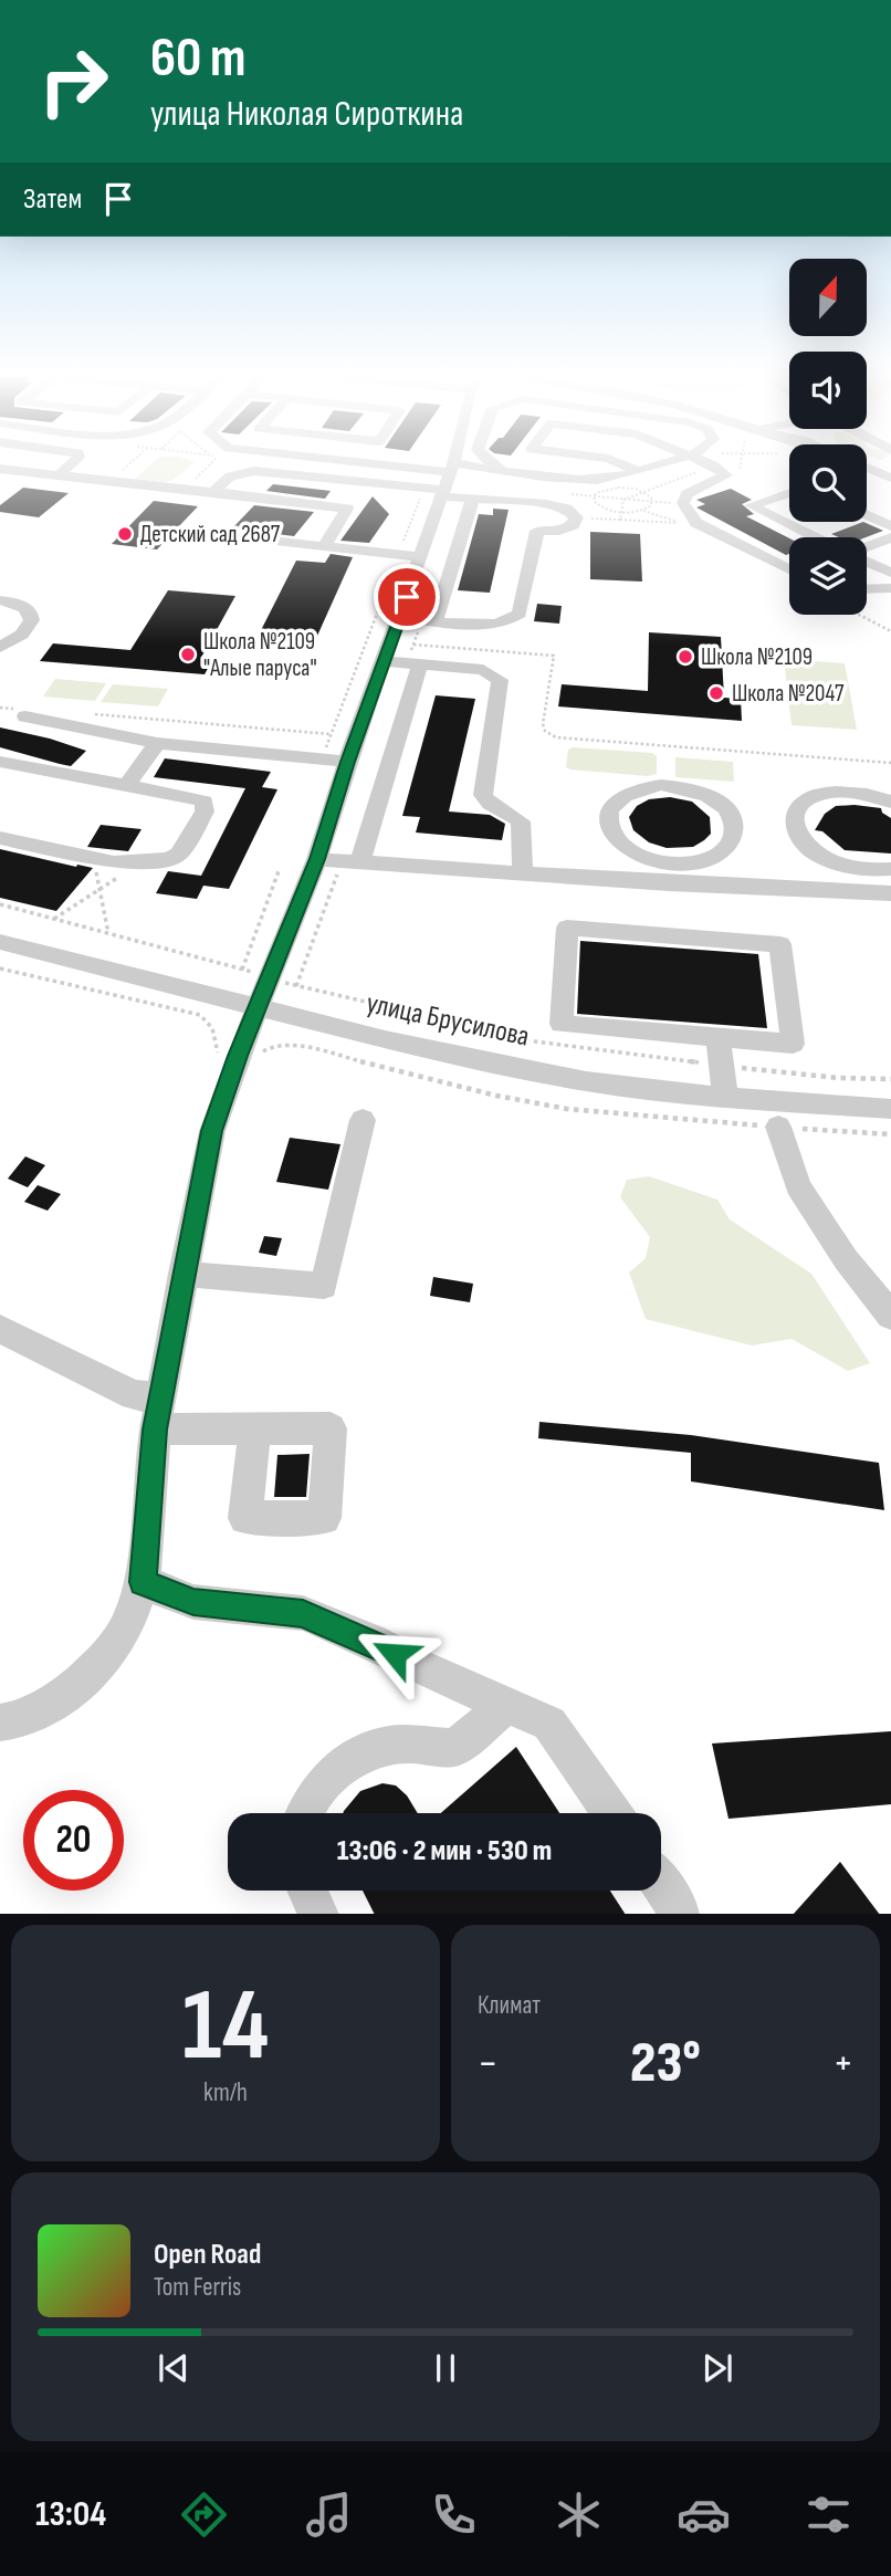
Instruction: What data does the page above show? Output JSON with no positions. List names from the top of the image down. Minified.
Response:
{"streets":{"street":["улица Брусилова"]},"places":["Детский сад 2687","Школа №2109 \"Алые паруса\"","Школа №2109","Школа №2047"],"north":"top","page":{"turn":["60 m","улица Николая Сироткина"],"then":"Затем","limit":"20","trip":"13:06 · 2 мин · 530 m","tile":[["14","km/h"],"Климат"],"heat":["−","23°","+"],"song":["Open Road","Tom Ferris"],"tabs":"13:04"}}
